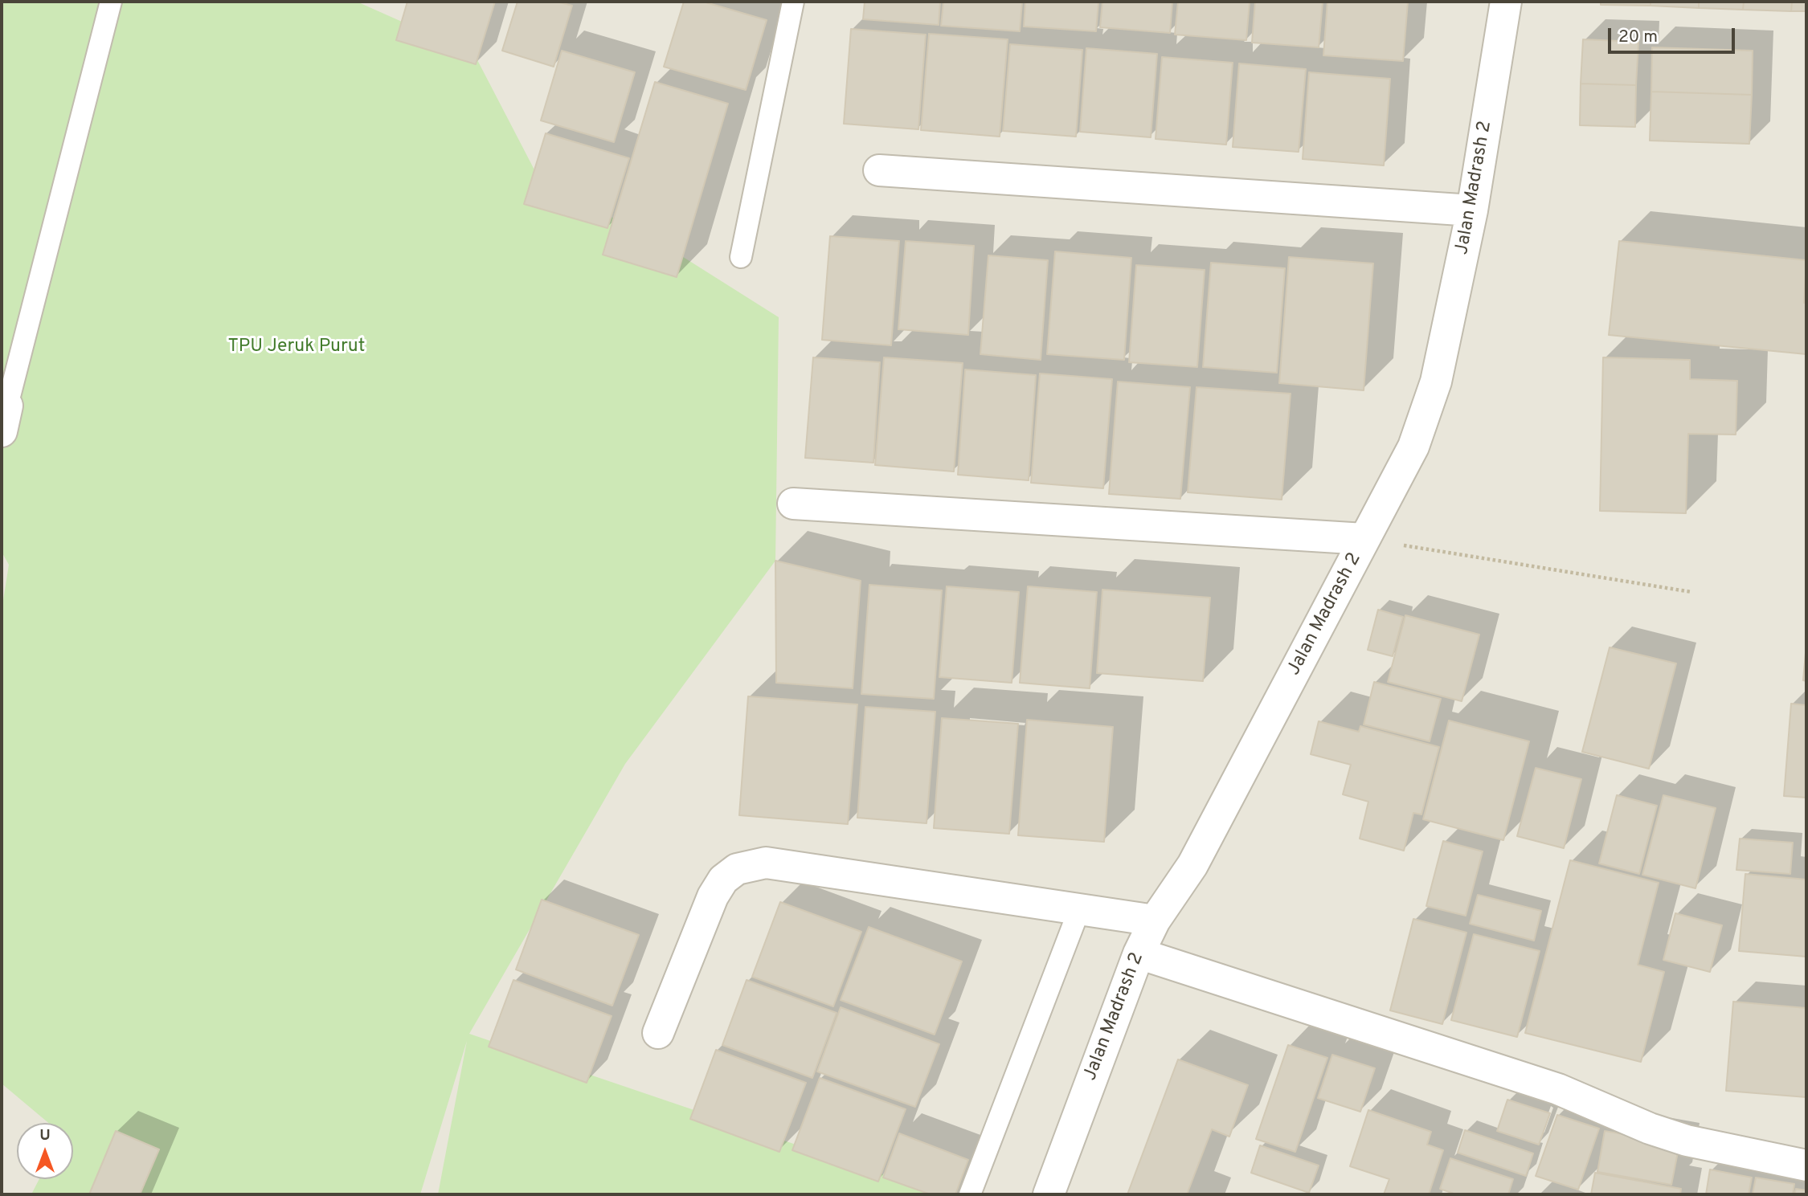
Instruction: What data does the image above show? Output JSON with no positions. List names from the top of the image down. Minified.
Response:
{"streets":{"street":["Jalan Madrash 2"]},"parks":["TPU Jeruk Purut"],"scale_bar":"20 m","north":"top"}
